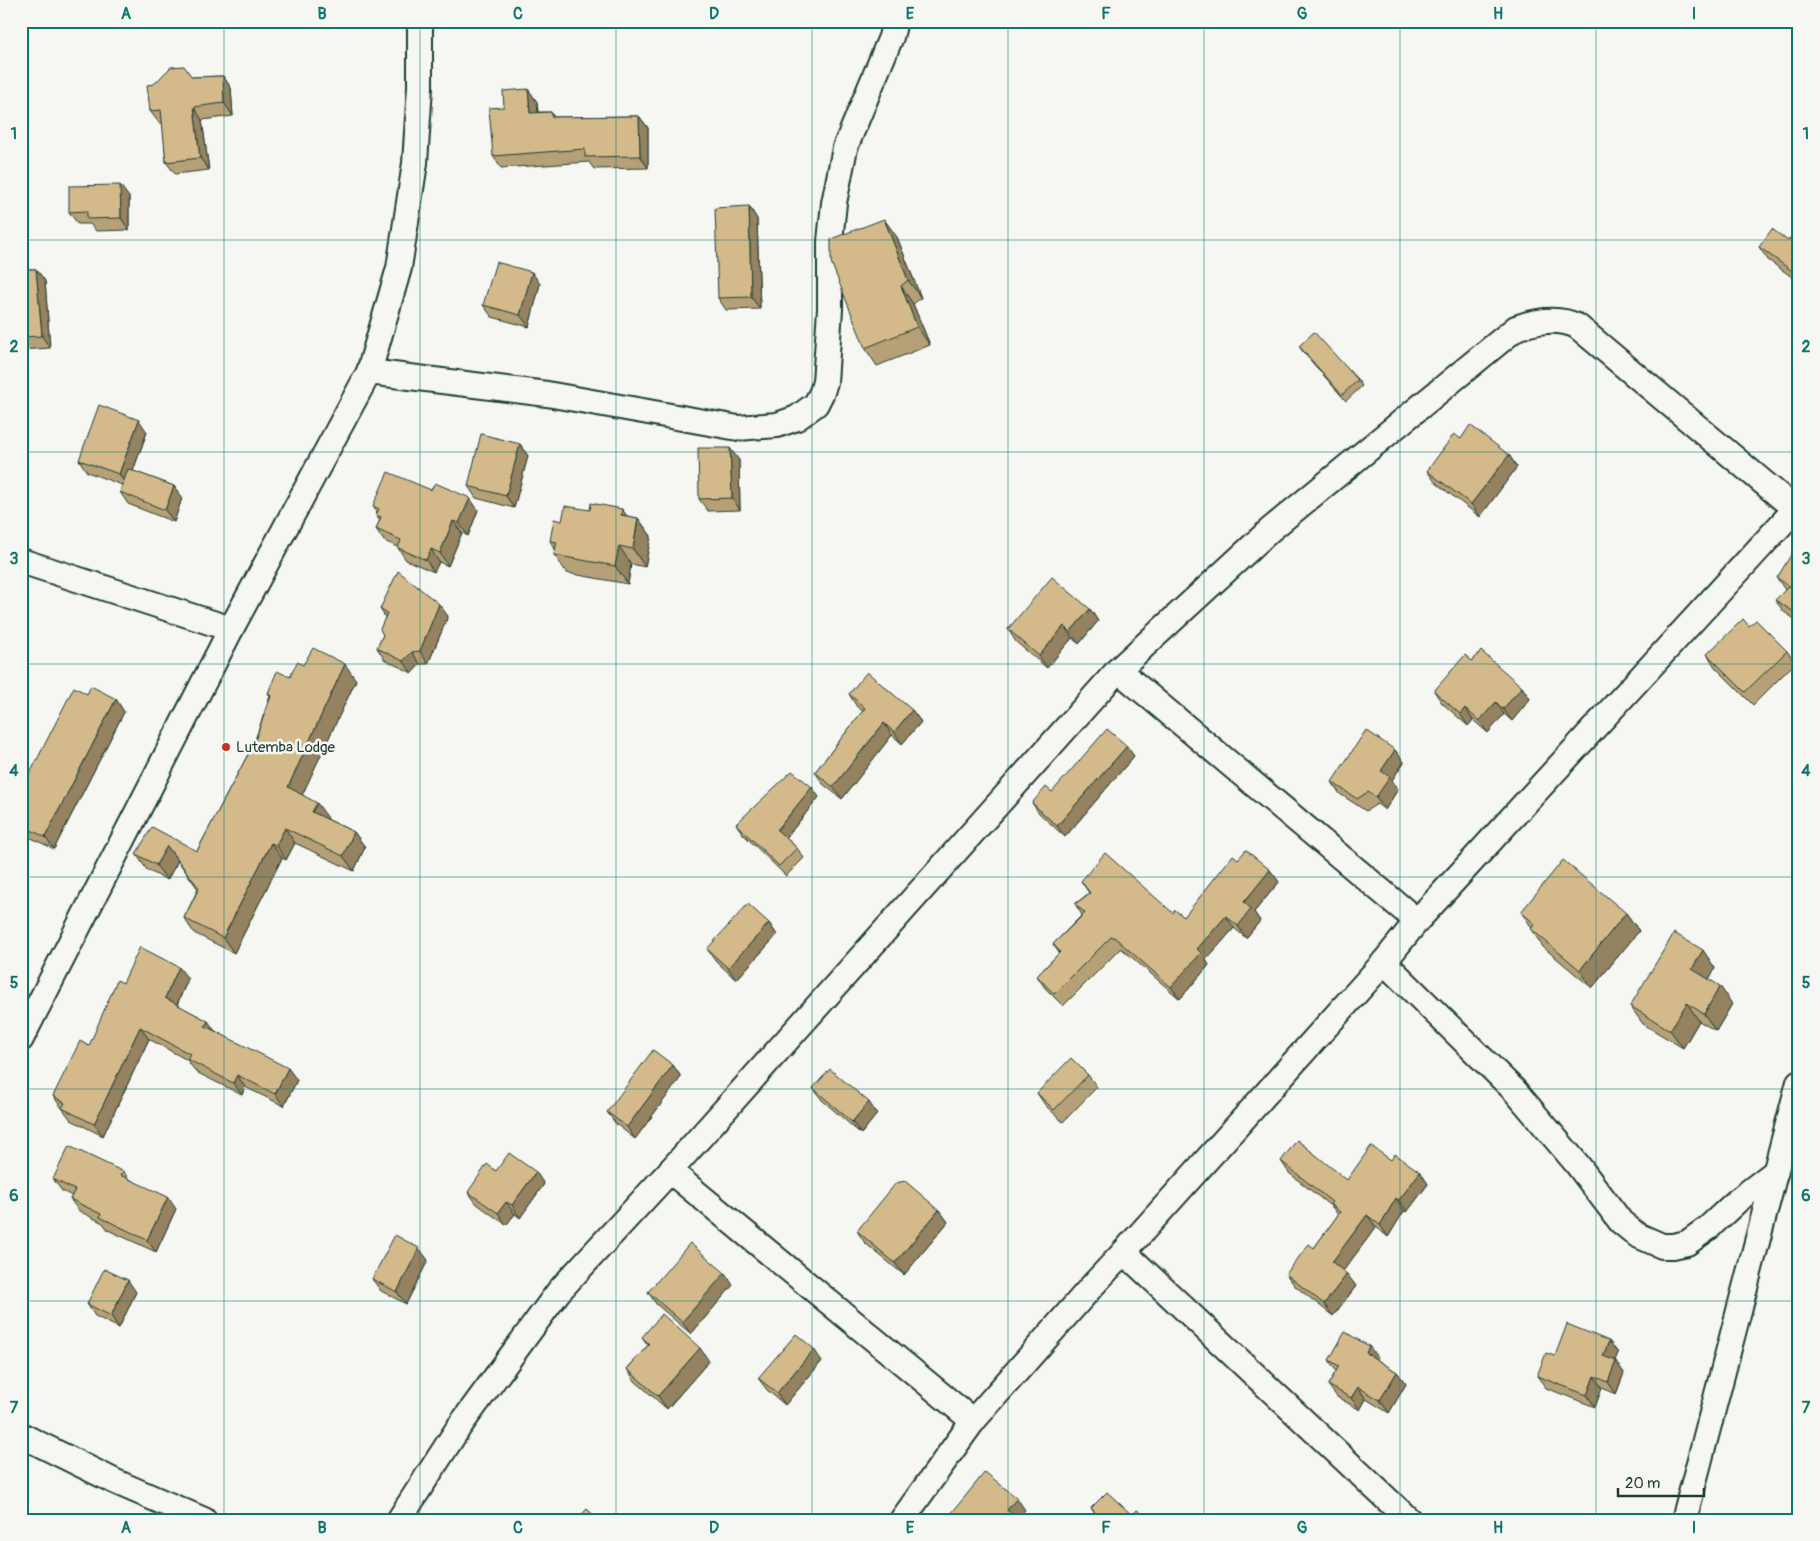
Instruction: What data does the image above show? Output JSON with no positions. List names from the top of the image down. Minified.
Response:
{"places":["Lutemba Lodge"],"scale_bar":"20 m","grid":{"columns":["A","B","C","D","E","F","G","H","I"],"rows":["1","2","3","4","5","6","7"]}}
